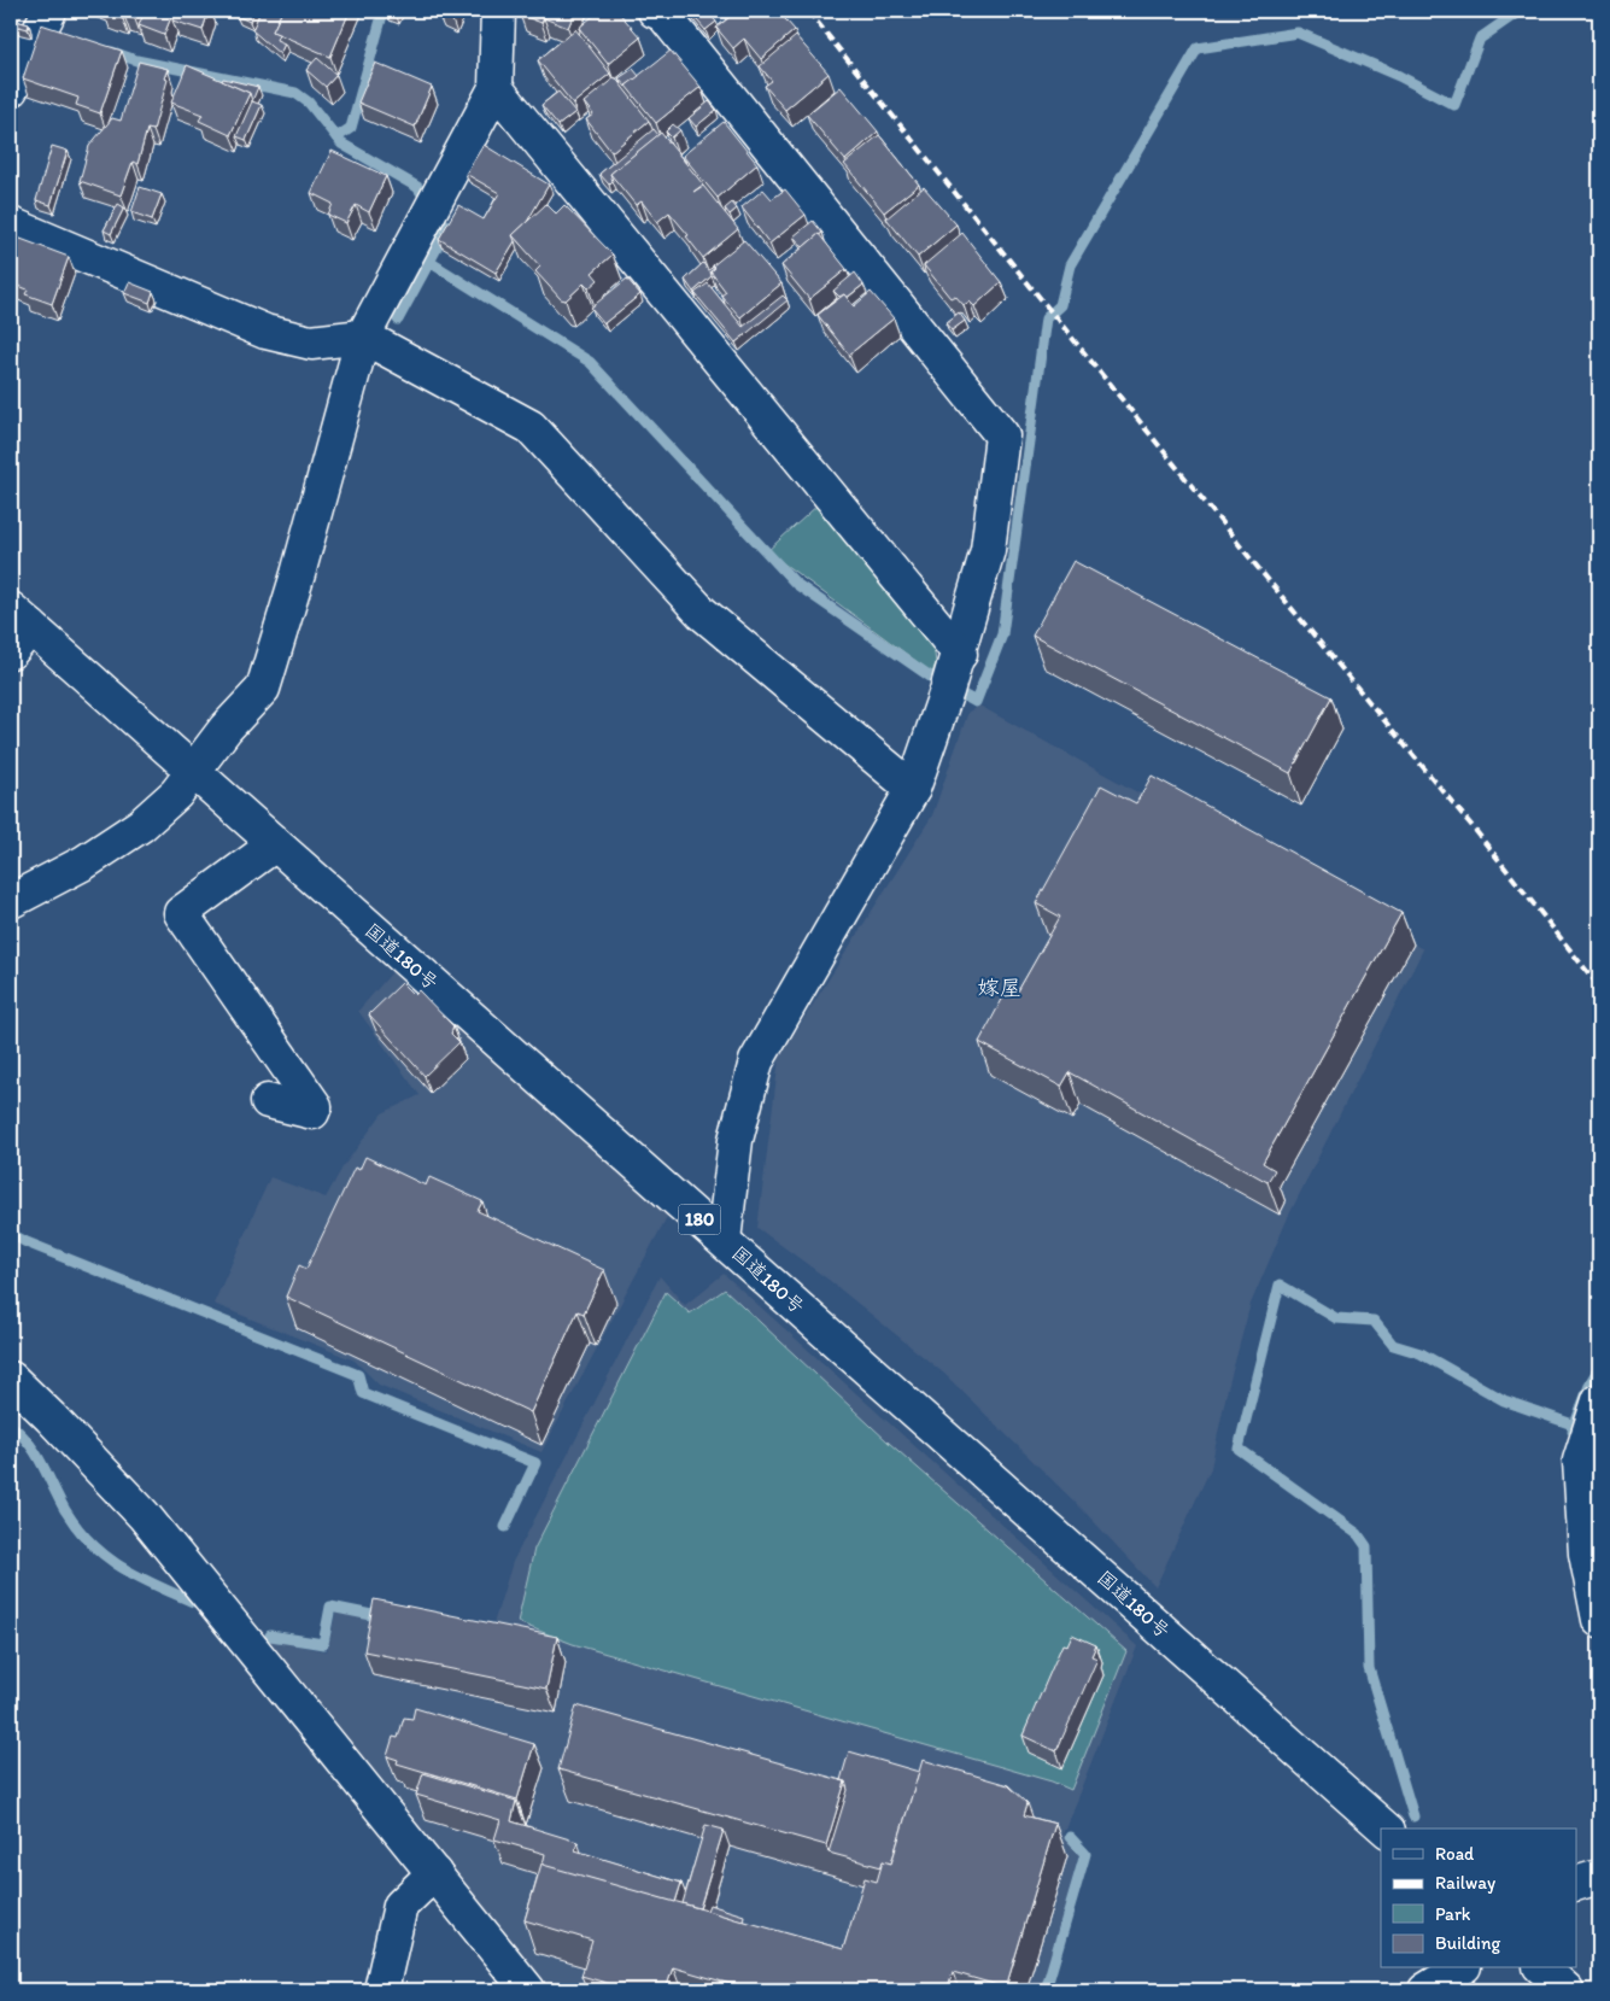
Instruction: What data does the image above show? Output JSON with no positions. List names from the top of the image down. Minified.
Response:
{"streets":{"main road":["国道180号","180"]},"districts":["嫁屋"],"legend":["Road","Railway","Park","Building"]}
